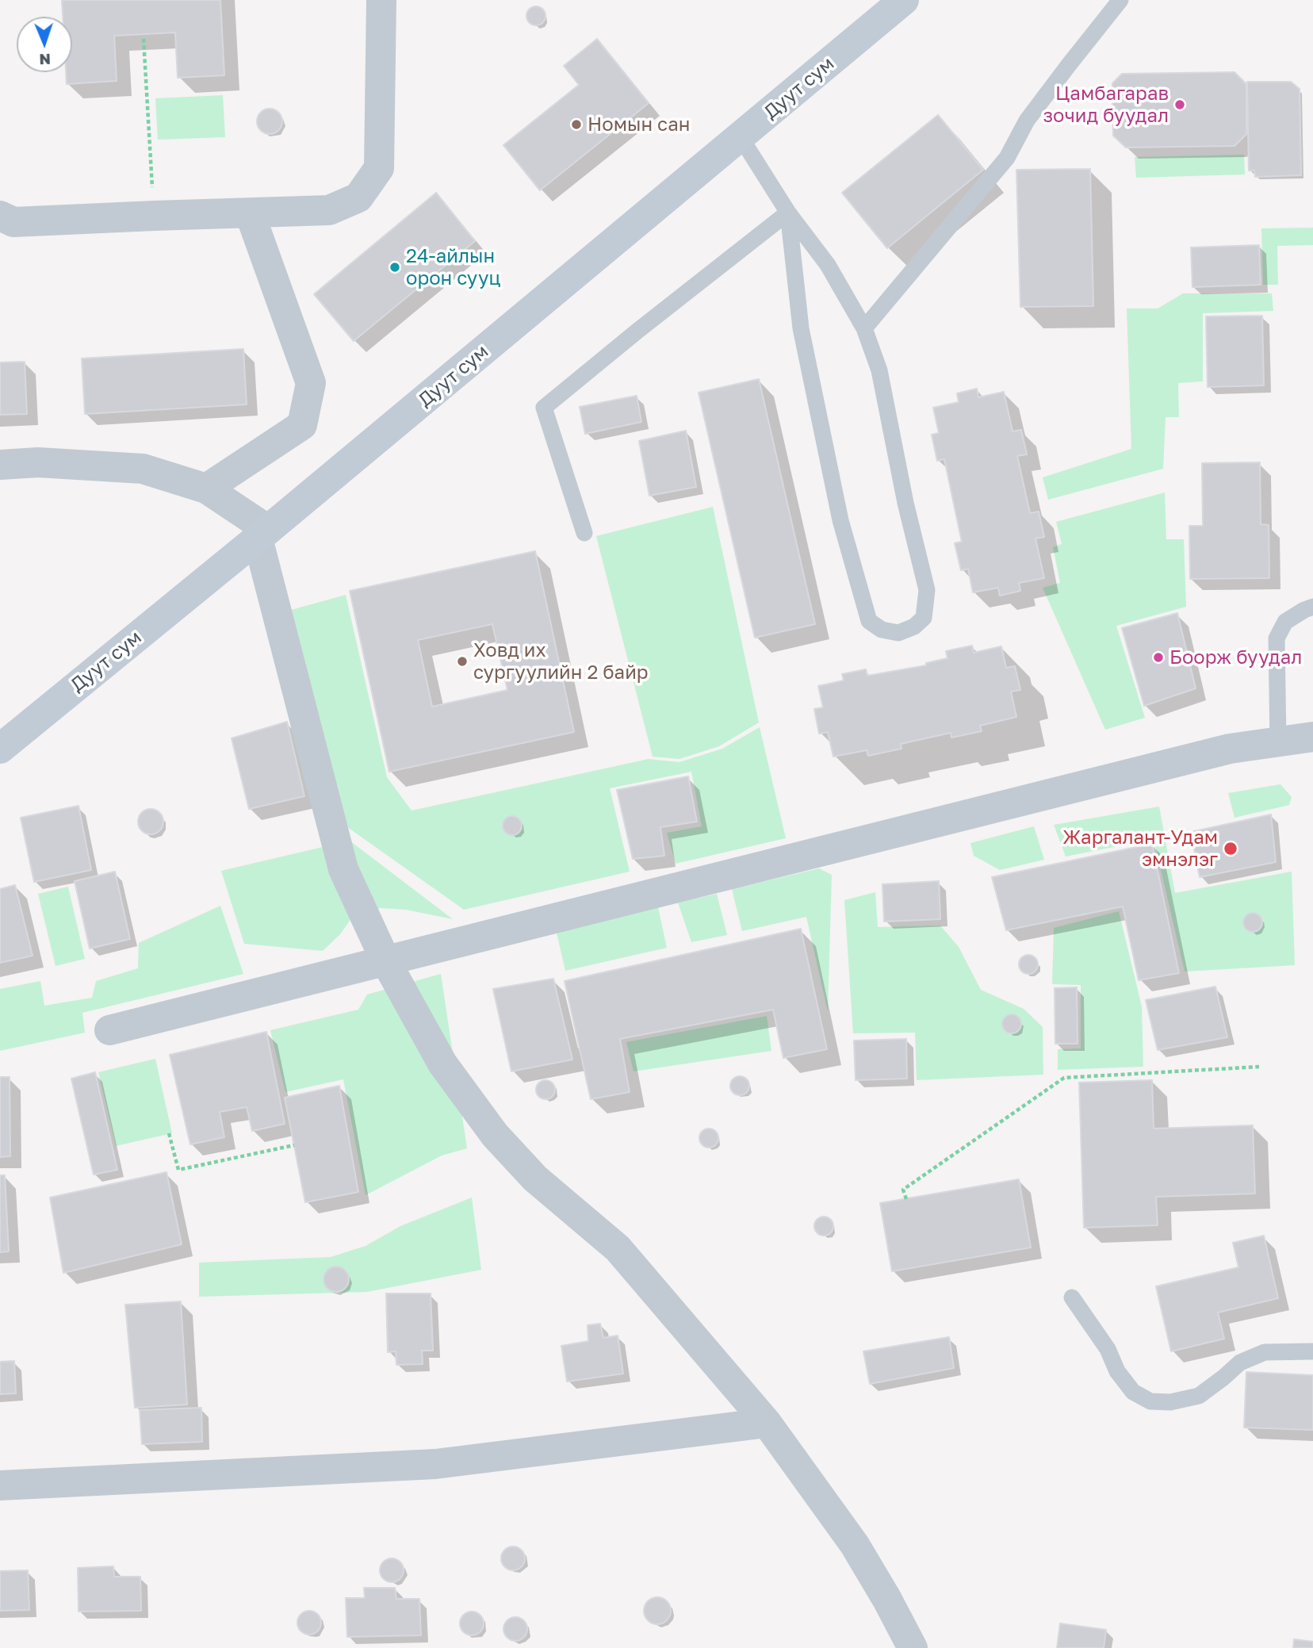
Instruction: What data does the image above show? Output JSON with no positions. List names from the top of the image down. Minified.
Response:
{"streets":{"main road":["Дуут сум"]},"places":["Цамбагарав зочид буудал","Номын сан","24-айлын орон сууц","Боорж буудал","Ховд их сургуулийн 2 байр","Жаргалант-Удам эмнэлэг"],"north":"bottom"}
